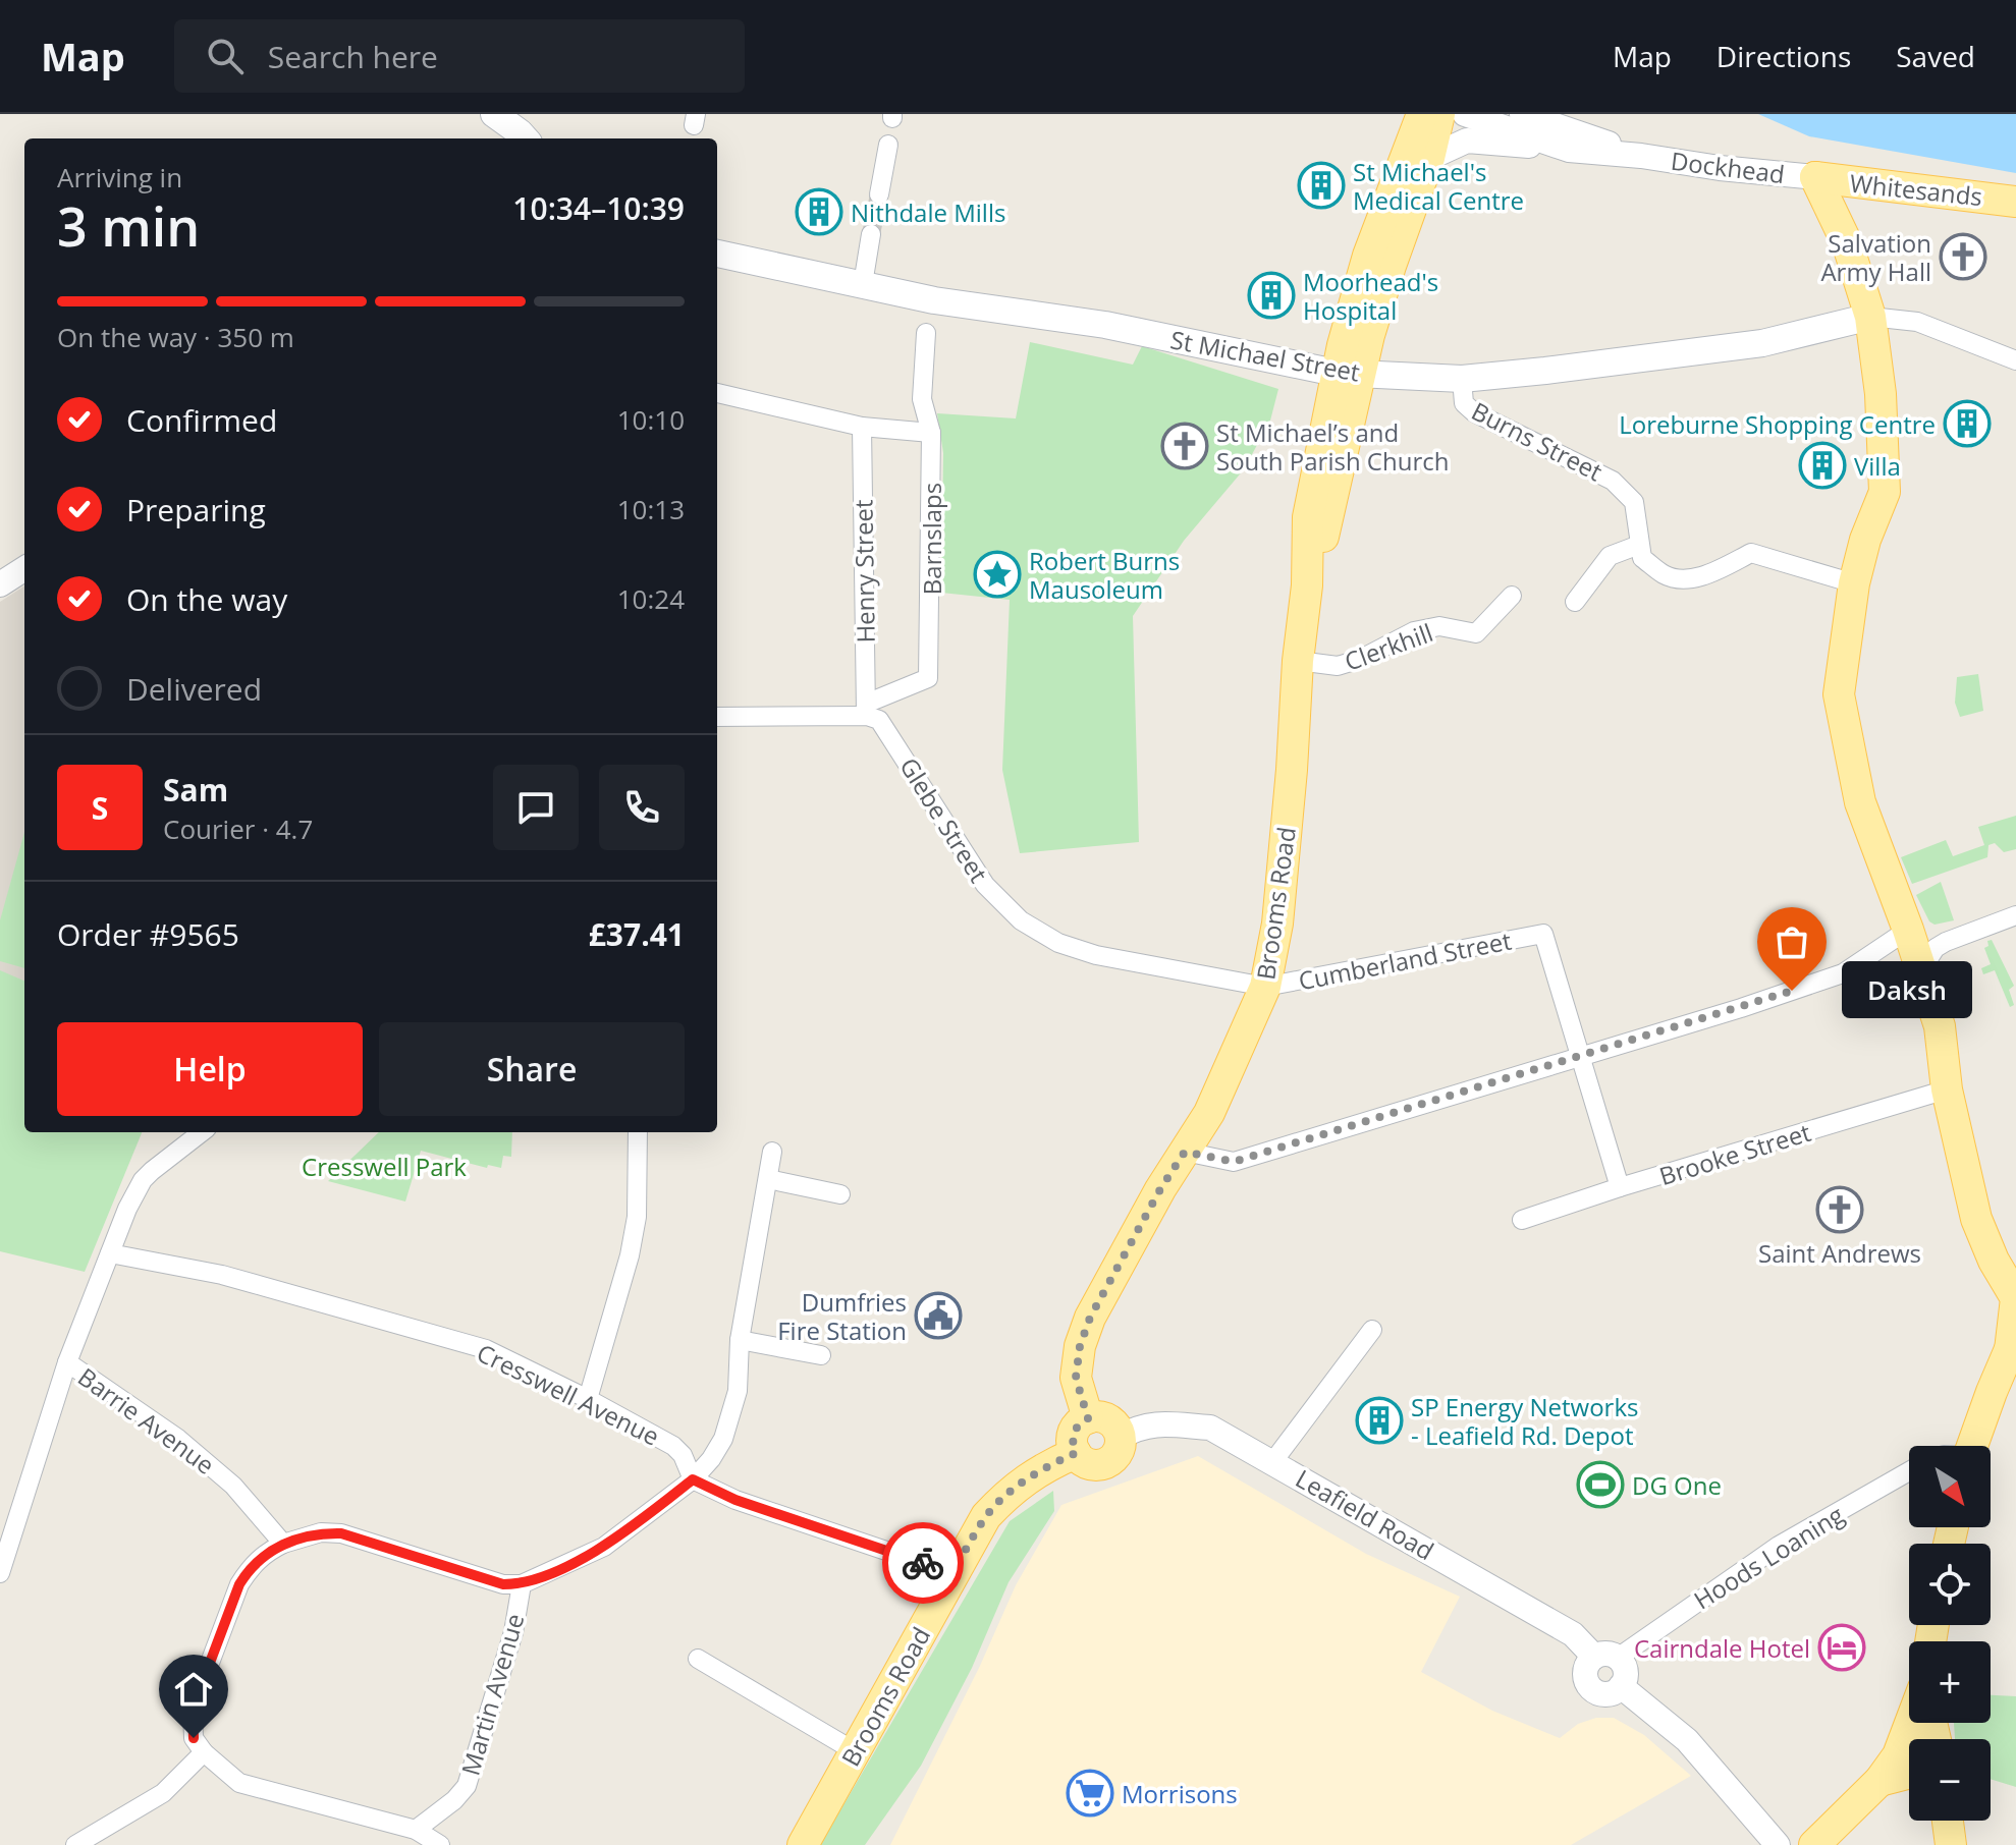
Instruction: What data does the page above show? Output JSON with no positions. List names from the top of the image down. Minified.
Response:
{"streets":{"main road":["Whitesands","St Michael Street","Brooms Road"],"street":["Dockhead","Burns Street","Barnslaps","Henry Street","Clerkhill","Glebe Street","Cumberland Street","Brooke Street","Cresswell Avenue","Barrie Avenue","Leafield Road","Hoods Loaning","Martin Avenue"]},"crossings":[["Dockhead","Whitesands"],["St Michael Street","Burns Street"],["St Michael Street","Brooms Road"],["Barnslaps","Henry Street"],["Barnslaps","Glebe Street"],["Henry Street","Glebe Street"],["Clerkhill","Brooms Road"],["Glebe Street","Brooms Road"],["Glebe Street","Cumberland Street"],["Brooms Road","Cumberland Street"],["Brooms Road","Leafield Road"],["Leafield Road","Hoods Loaning"]],"parks":["Cresswell Park"],"places":{"building":["St Michael's Medical Centre","Nithdale Mills","Moorhead's Hospital","Loreburne Shopping Centre","Villa","SP Energy Networks - Leafield Rd. Depot"],"church":["Salvation Army Hall","St Michael’s and South Parish Church","Saint Andrews"],"place":["Robert Burns Mausoleum"],"other":["Daksh"],"public building":["Dumfries Fire Station"],"sports":["DG One"],"hotel":["Cairndale Hotel"],"supermarket":["Morrisons"]},"north":"bottom right","page":{"header":"Map","search":"Search here","nav":["Map","Directions","Saved"],"heading":["3 min","Arriving in","10:34–10:39"],"panel":["Sam","Courier · 4.7","Order #9565","£37.41"],"bar":"On the way · 350 m","list":[["Confirmed","10:10"],["Preparing","10:13"],["On the way","10:24"],"Delivered"],"round":"S","bubble":"Daksh","buttons":["Help","Share"],"map_buttons":["+","−"]}}
